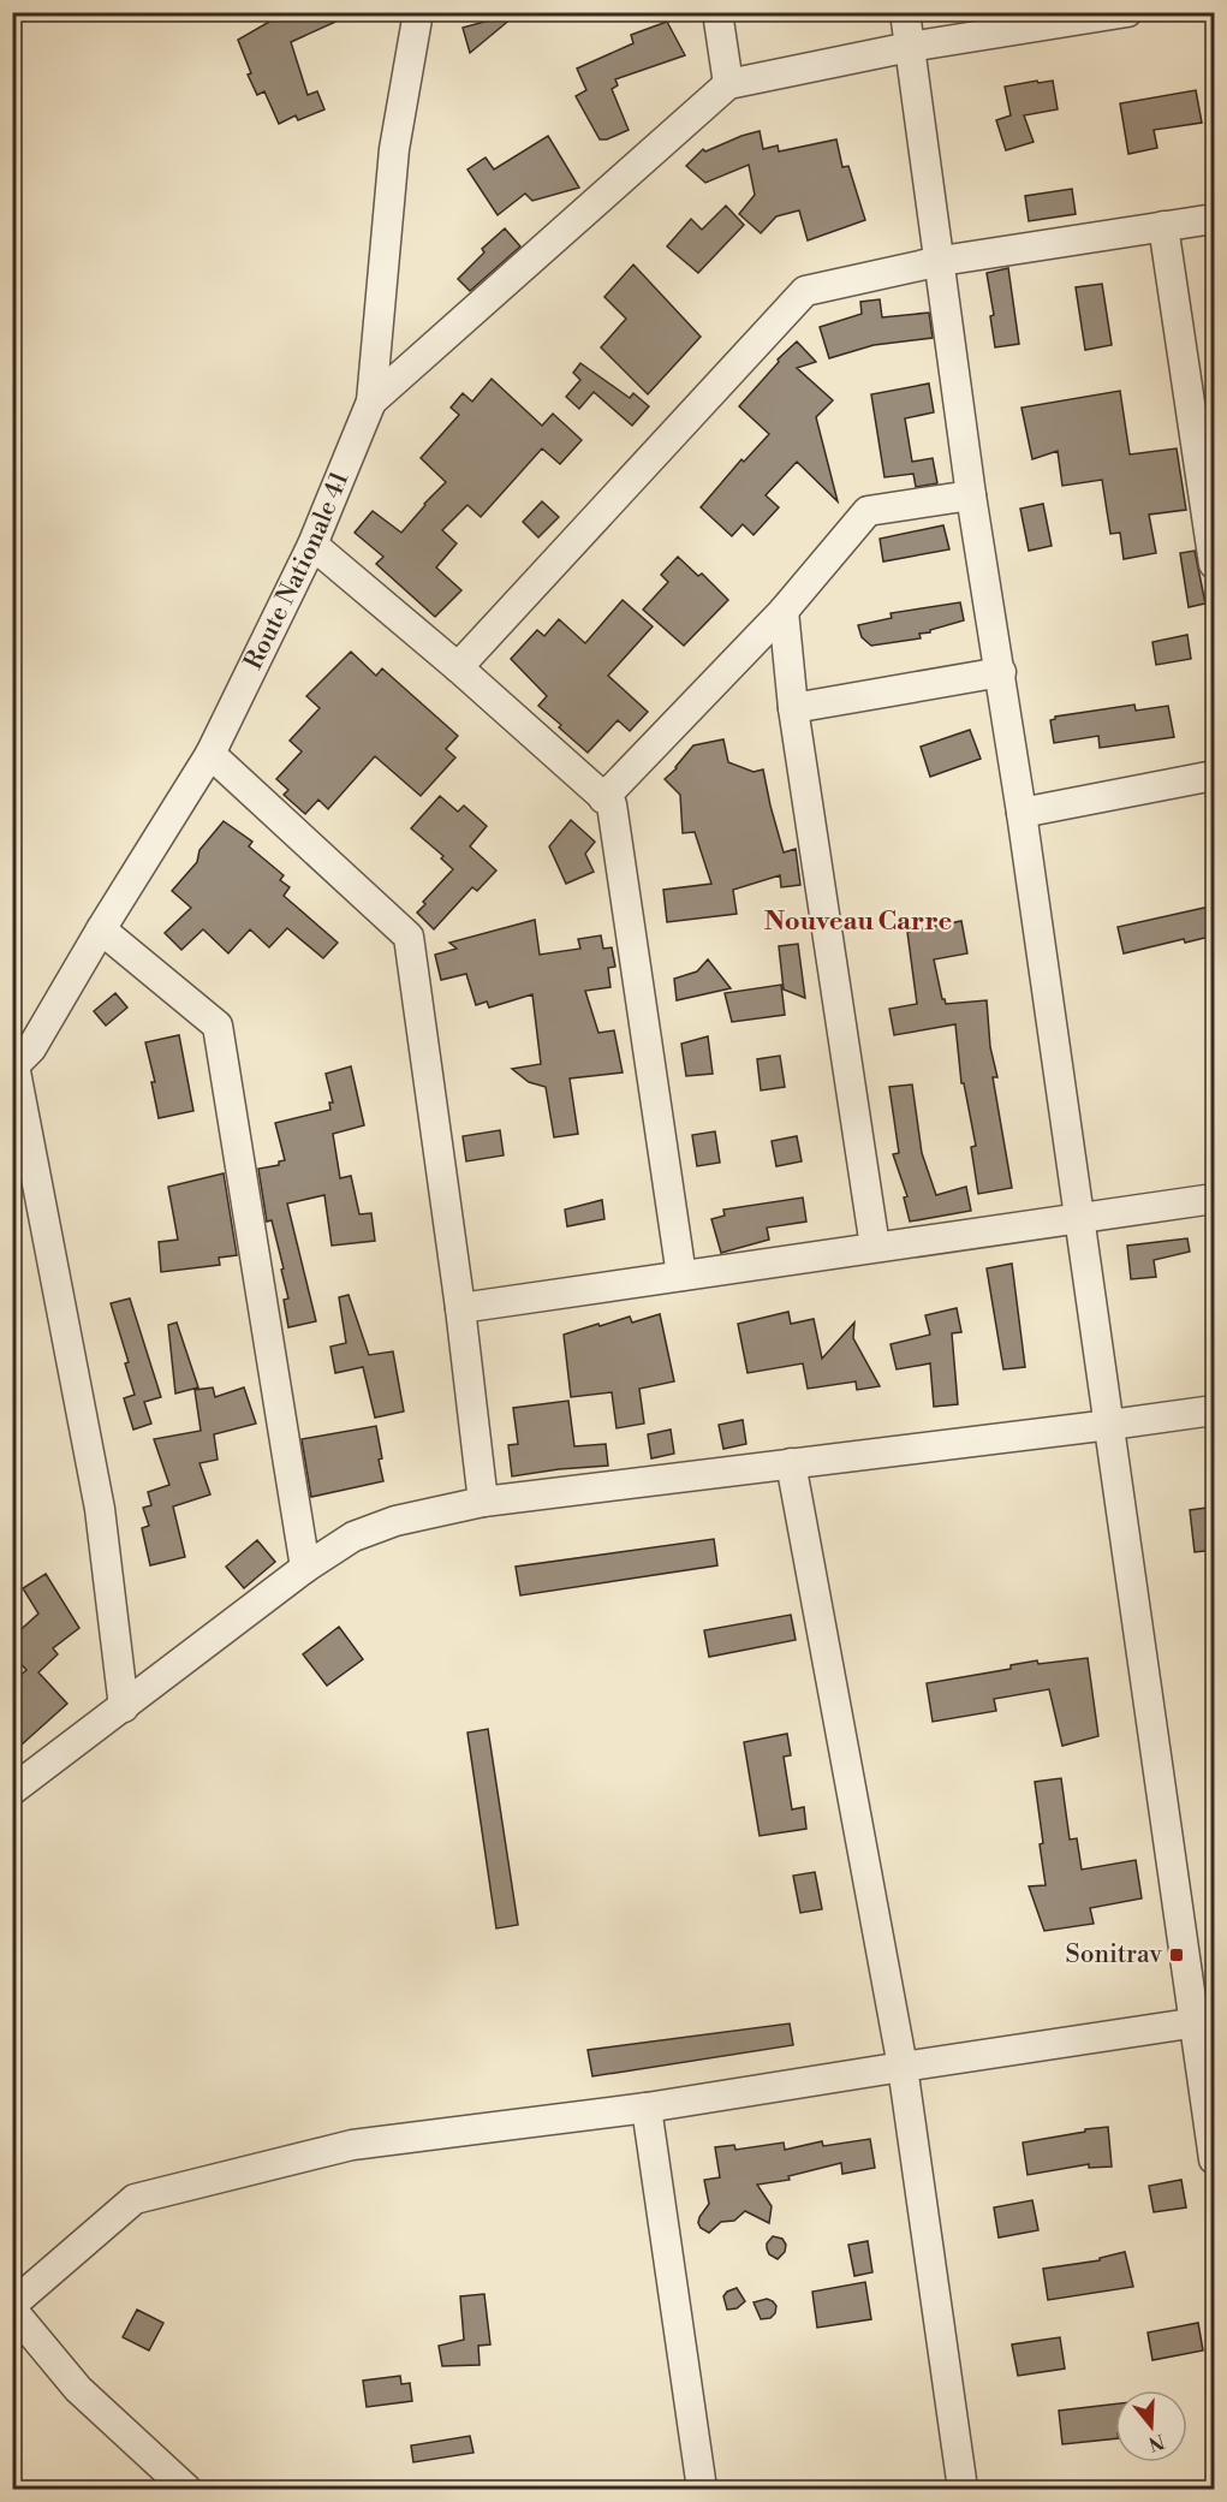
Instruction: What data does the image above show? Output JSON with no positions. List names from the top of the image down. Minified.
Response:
{"streets":{"street":["Route Nationale 41"]},"districts":["Nouveau Carre"],"places":{"transit":["Sonitrav"]},"north":"bottom"}
